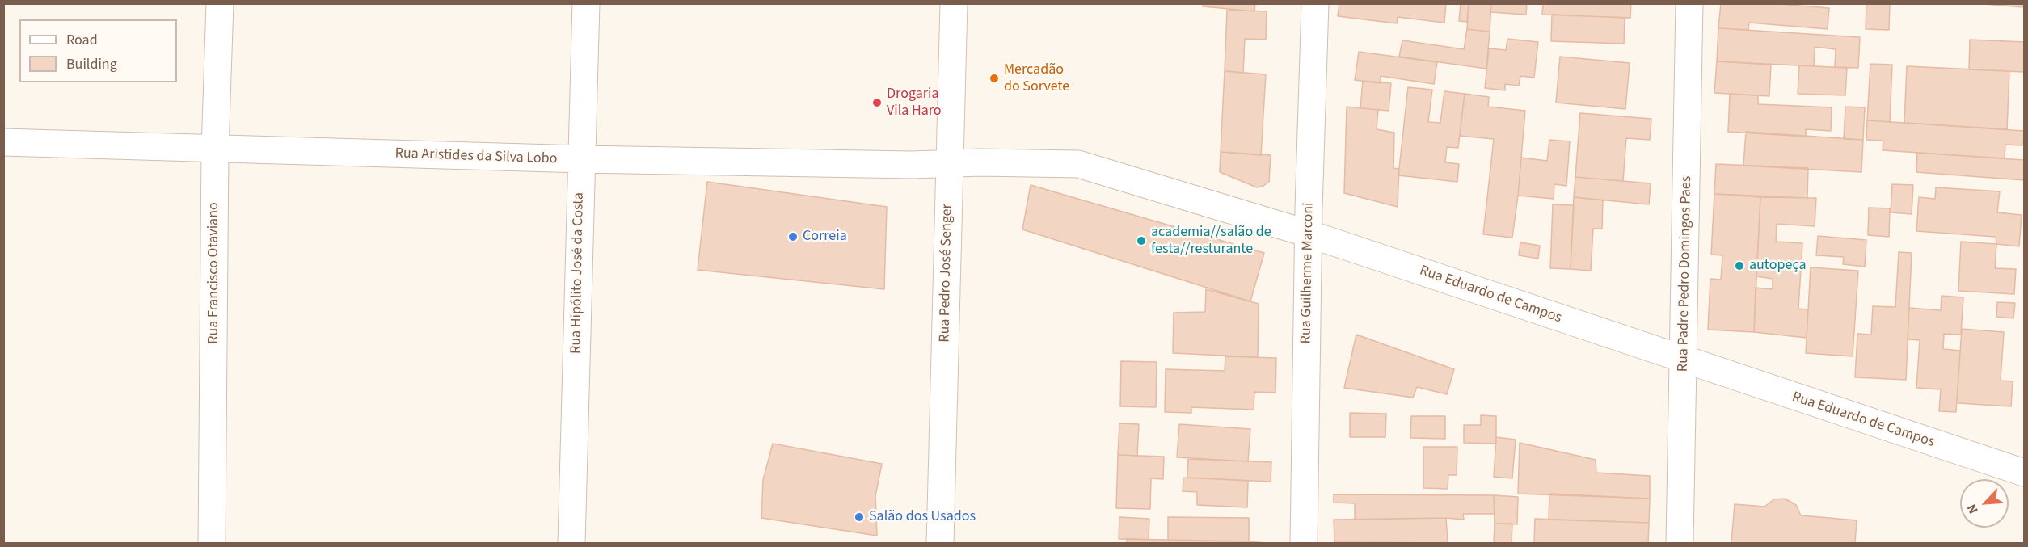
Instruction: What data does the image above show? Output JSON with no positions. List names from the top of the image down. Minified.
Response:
{"streets":{"street":["Rua Aristides da Silva Lobo","Rua Francisco Otaviano","Rua Hipólito José da Costa","Rua Pedro José Senger","Rua Guilherme Marconi","Rua Padre Pedro Domingos Paes","Rua Eduardo de Campos"]},"crossings":[["Rua Aristides da Silva Lobo","Rua Francisco Otaviano"],["Rua Aristides da Silva Lobo","Rua Hipólito José da Costa"],["Rua Aristides da Silva Lobo","Rua Pedro José Senger"],["Rua Aristides da Silva Lobo","Rua Eduardo de Campos"],["Rua Pedro José Senger","Rua Eduardo de Campos"],["Rua Guilherme Marconi","Rua Eduardo de Campos"],["Rua Padre Pedro Domingos Paes","Rua Eduardo de Campos"]],"places":["Mercadão do Sorvete","Drogaria Vila Haro","Correia","academia//salão de festa//resturante","autopeça","Salão dos Usados"],"legend":["Road","Building"],"north":"bottom left"}
